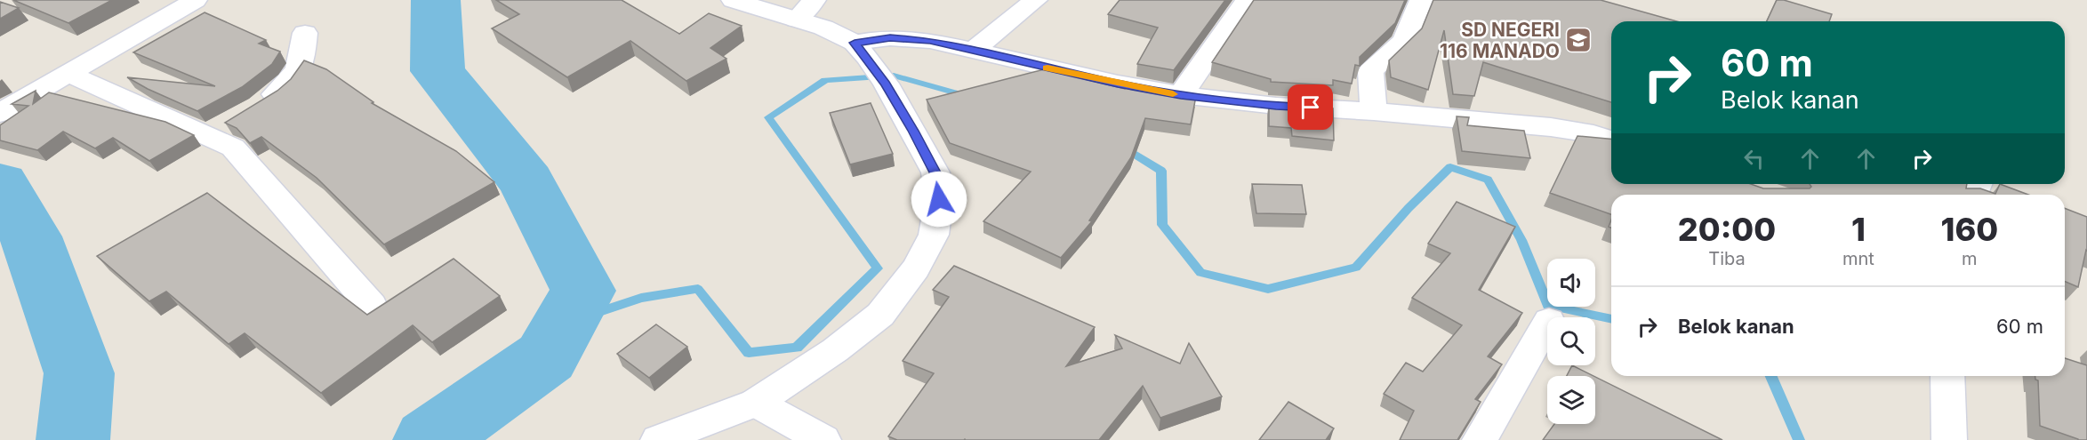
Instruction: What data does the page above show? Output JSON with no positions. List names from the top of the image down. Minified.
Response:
{"places":{"school or university":["SD NEGERI 116 MANADO"]},"page":{"turn":["60 m","Belok kanan"],"eta":["20:00","Tiba","1","mnt","160","m"],"list":[{"name":"Belok kanan","value":"60 m"}]}}
